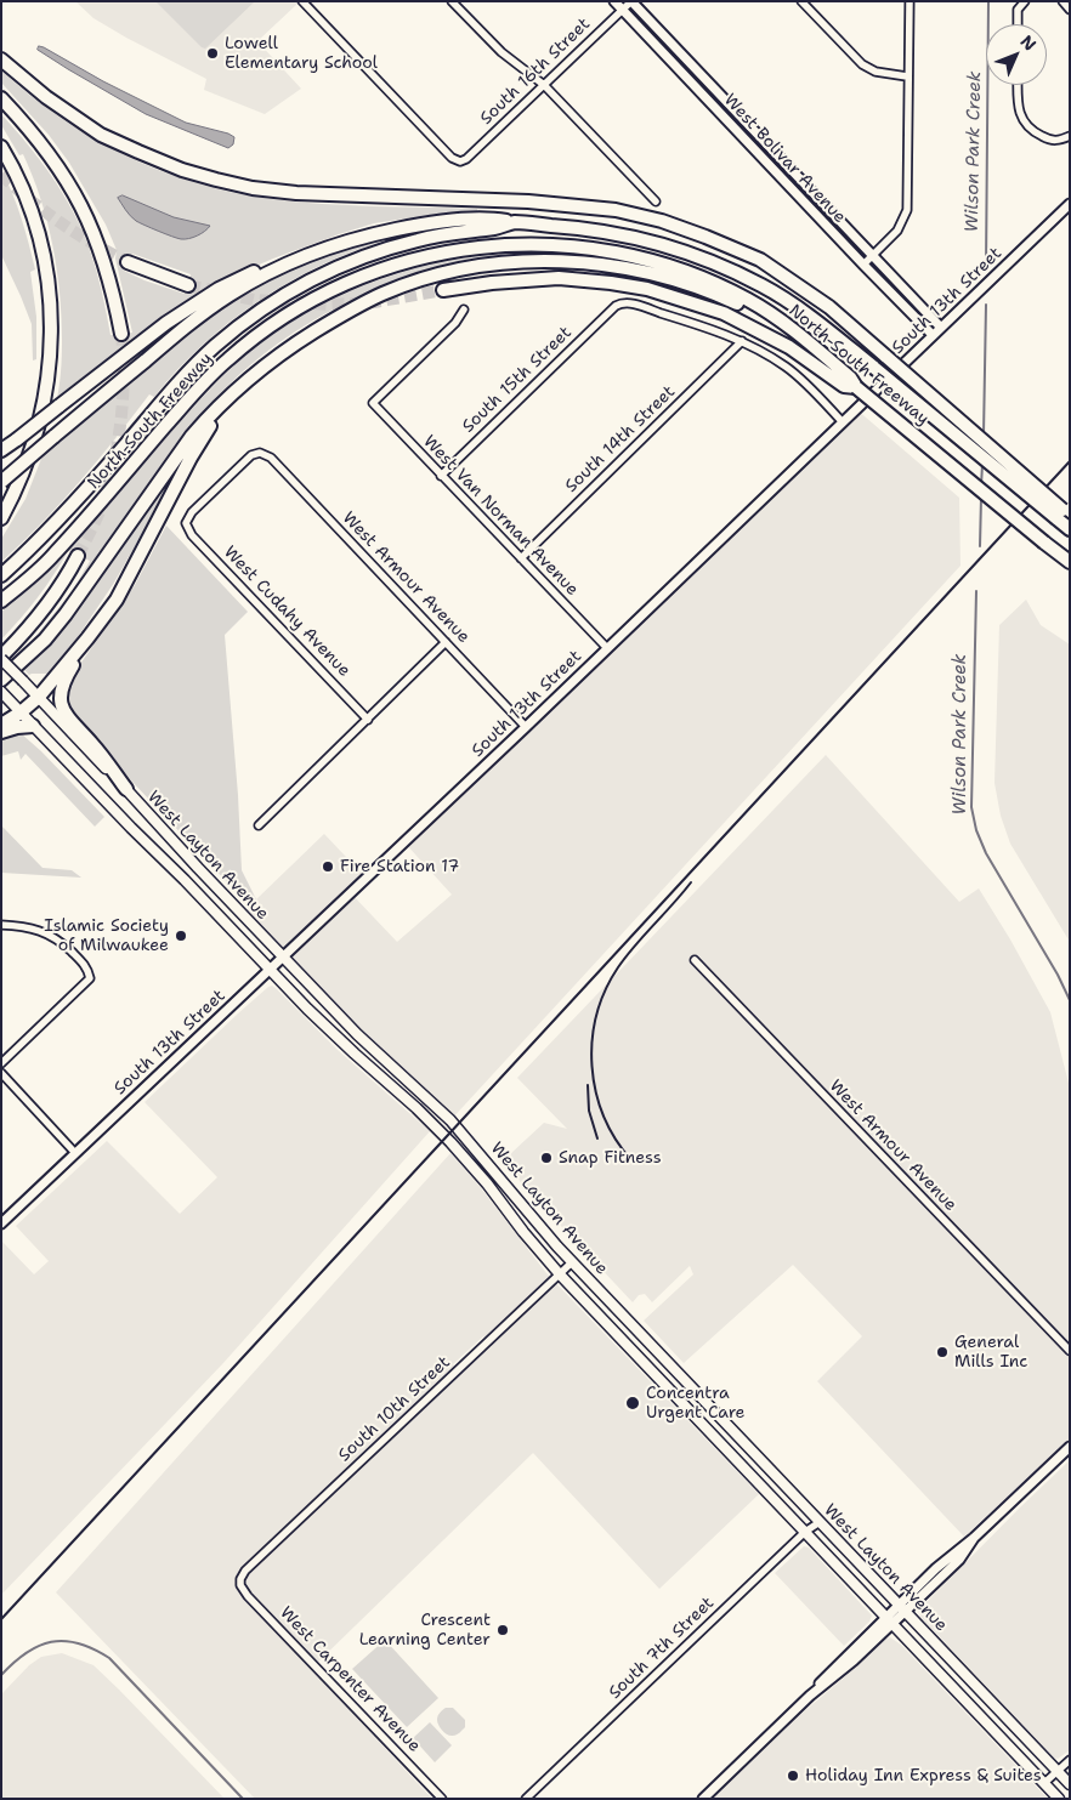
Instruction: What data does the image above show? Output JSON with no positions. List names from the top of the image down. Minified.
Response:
{"streets":{"highway":["North-South Freeway"],"main road":["West Layton Avenue"],"street":["South 16th Street","West Bolivar Avenue","South 13th Street","South 15th Street","South 14th Street","West Van Norman Avenue","West Armour Avenue","West Cudahy Avenue","South 10th Street","South 7th Street","West Carpenter Avenue"]},"crossings":[["South 16th Street","West Bolivar Avenue"],["West Bolivar Avenue","South 13th Street"],["South 13th Street","West Van Norman Avenue"],["South 13th Street","West Armour Avenue"],["South 13th Street","West Layton Avenue"],["South 15th Street","South 14th Street"],["South 15th Street","West Van Norman Avenue"],["South 14th Street","West Van Norman Avenue"],["West Armour Avenue","West Cudahy Avenue"],["West Layton Avenue","South 10th Street"],["West Layton Avenue","South 7th Street"],["South 10th Street","West Carpenter Avenue"]],"water":["Wilson Park Creek"],"places":["Lowell Elementary School","Fire Station 17","Islamic Society of Milwaukee","Snap Fitness","General Mills Inc","Concentra Urgent Care","Crescent Learning Center","Holiday Inn Express & Suites"],"north":"top right"}
